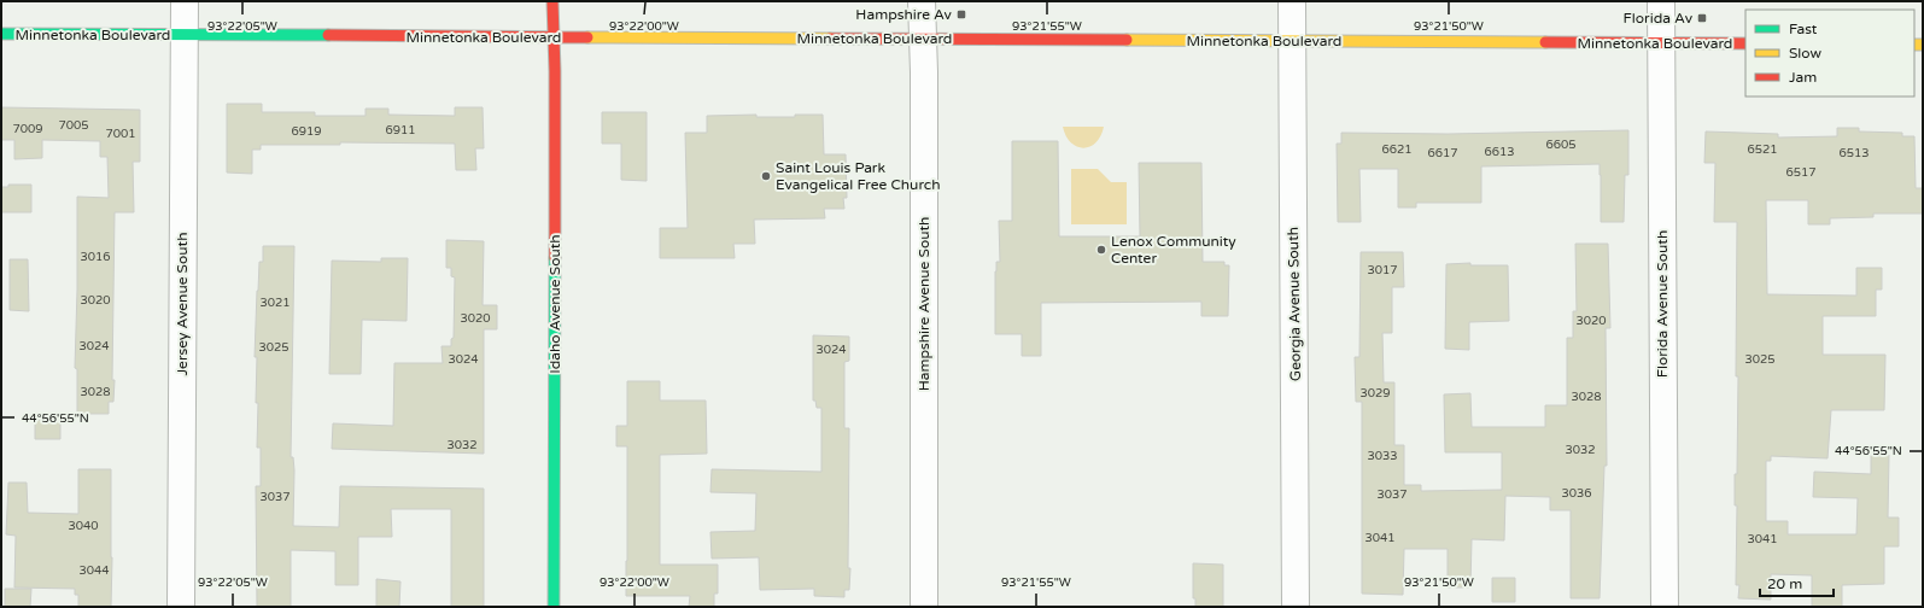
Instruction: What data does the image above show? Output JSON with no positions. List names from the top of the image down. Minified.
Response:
{"streets":{"main road":["Minnetonka Boulevard","Idaho Avenue South"],"street":["Jersey Avenue South","Hampshire Avenue South","Georgia Avenue South","Florida Avenue South"]},"crossings":[["Minnetonka Boulevard","Jersey Avenue South"],["Minnetonka Boulevard","Idaho Avenue South"],["Minnetonka Boulevard","Hampshire Avenue South"],["Minnetonka Boulevard","Georgia Avenue South"],["Minnetonka Boulevard","Florida Avenue South"]],"places":{"transit":["Hampshire Av","Florida Av"],"other":["Saint Louis Park Evangelical Free Church","Lenox Community Center"]},"house_numbers":["7005","7009","6911","6919","7001","6605","6621","6521","6613","6617","6513","6517","3016","3017","3020","3021","3020","3020","3024","3025","3024","3024","3025","3028","3029","3028","3032","3032","3033","3036","3037","3037","3040","3041","3041","3044"],"legend":["Fast","Slow","Jam"],"scale_bar":"20 m","coordinates":["93°22'05\"W","93°22'00\"W","93°21'55\"W","93°21'50\"W","44°56'55\"N"]}
